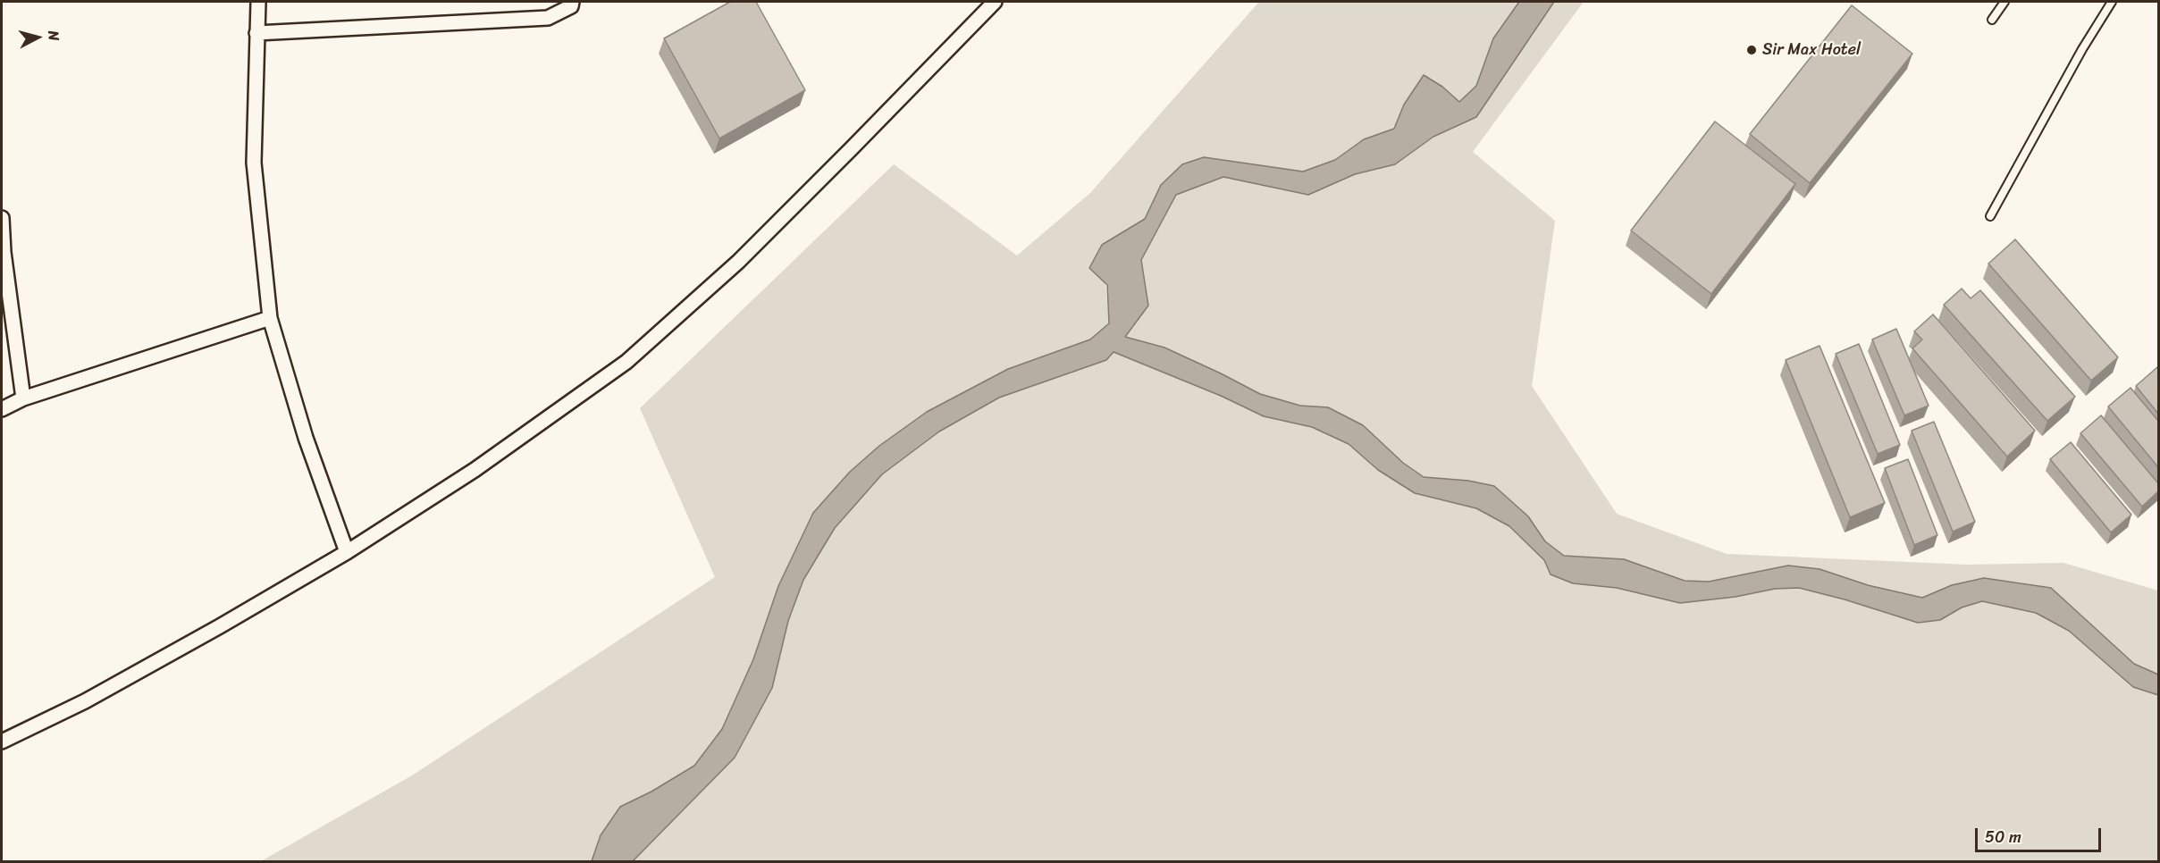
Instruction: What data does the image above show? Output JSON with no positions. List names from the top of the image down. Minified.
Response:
{"places":["Sir Max Hotel"],"scale_bar":"50 m","north":"right"}
